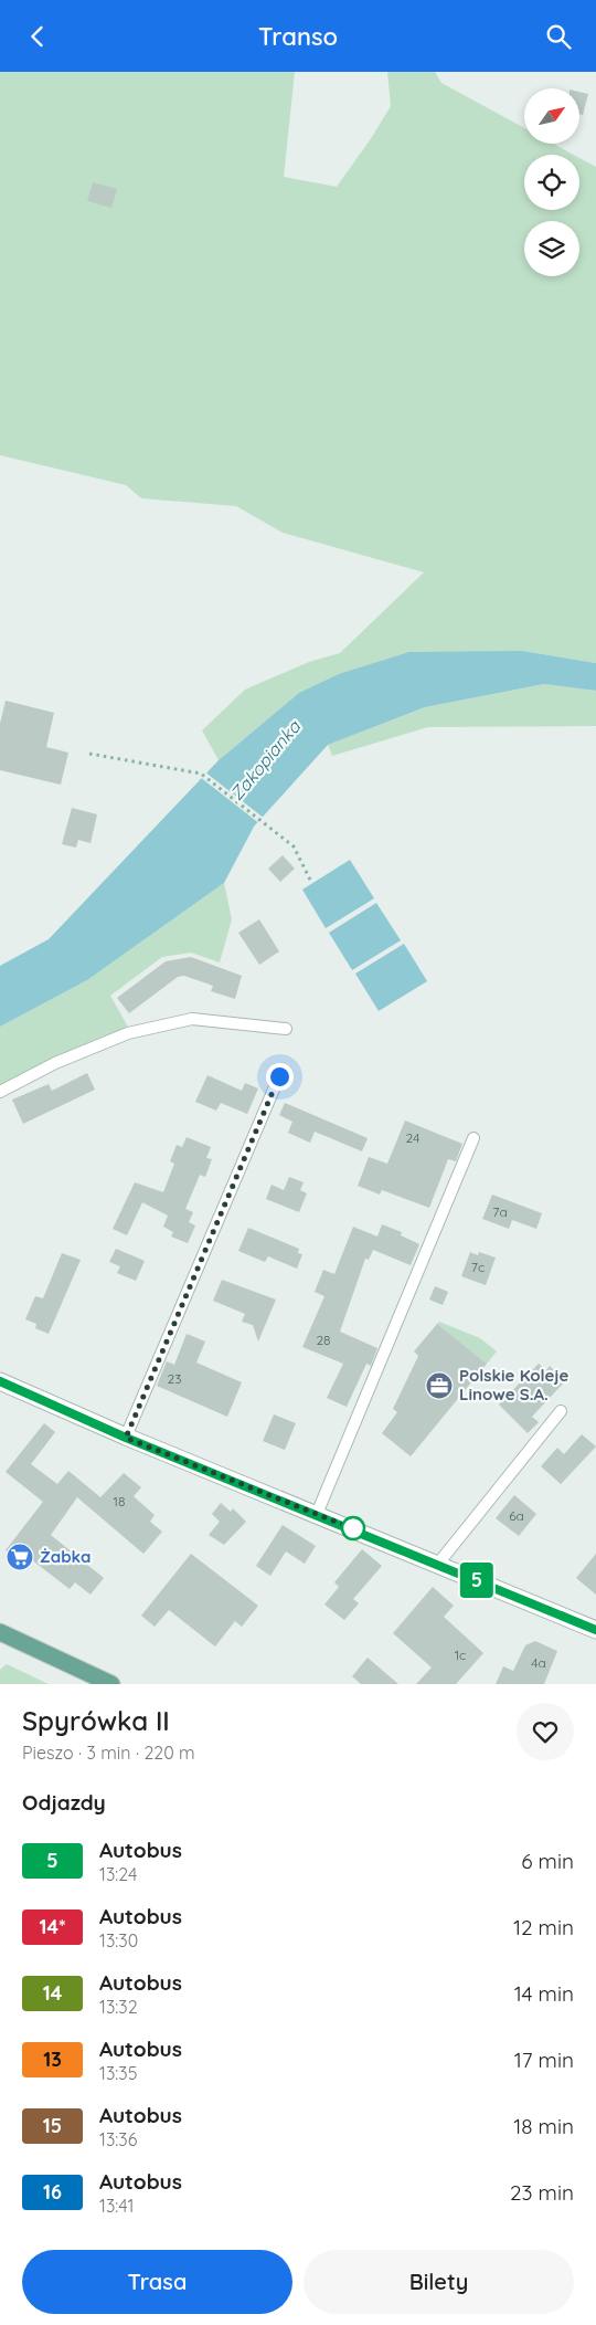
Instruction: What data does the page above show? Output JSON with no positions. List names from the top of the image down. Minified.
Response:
{"water":["Zakopianka"],"places":{"office":["Polskie Koleje Linowe S.A."],"supermarket":["Żabka"]},"lines":["bus line 5"],"house_numbers":["24","7a","7c","28","23","18","6a","1c","4a"],"north":"top right","page":{"header":"Transo","on_map":"5","heading":[["Spyrówka II","Pieszo · 3 min · 220 m"],"Odjazdy"],"list":[{"mark":"5","name":"Autobus","note":"13:24","value":"6 min"},{"mark":"14*","name":"Autobus","note":"13:30","value":"12 min"},{"mark":"14","name":"Autobus","note":"13:32","value":"14 min"},{"mark":"13","name":"Autobus","note":"13:35","value":"17 min"},{"mark":"15","name":"Autobus","note":"13:36","value":"18 min"},{"mark":"16","name":"Autobus","note":"13:41","value":"23 min"}],"buttons":["Trasa","Bilety"]}}
